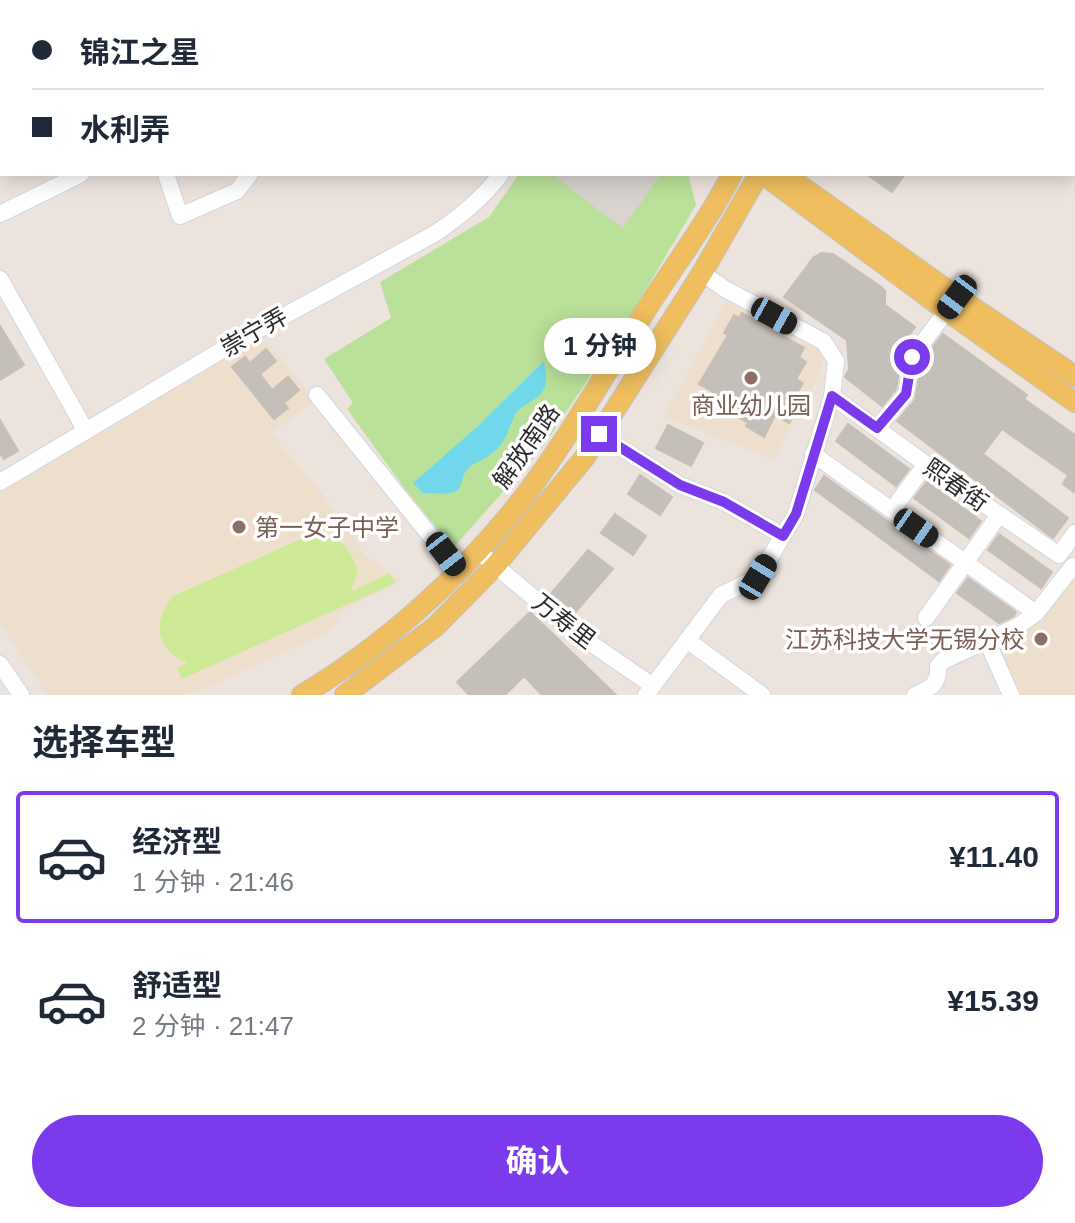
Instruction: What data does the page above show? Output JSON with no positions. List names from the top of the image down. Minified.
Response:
{"streets":{"main road":["解放南路"],"street":["崇宁弄","熙春街","万寿里"]},"crossings":[["解放南路","万寿里"]],"places":["商业幼儿园","第一女子中学","江苏科技大学无锡分校"],"page":{"banner":["锦江之星","水利弄"],"bubble":"1 分钟","heading":"选择车型","list":[{"name":"经济型","note":"1 分钟 · 21:46","value":"¥11.40"},{"name":"舒适型","note":"2 分钟 · 21:47","value":"¥15.39"}],"buttons":"确认"}}
